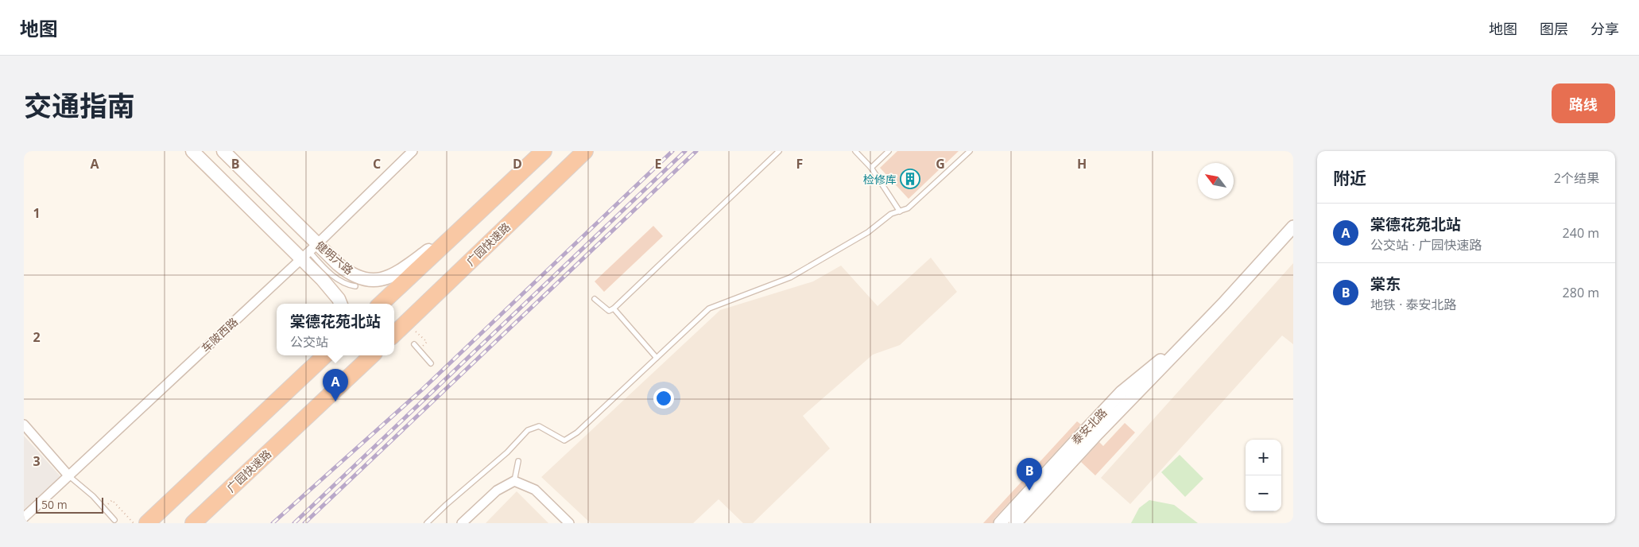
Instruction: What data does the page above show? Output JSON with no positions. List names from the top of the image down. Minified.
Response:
{"streets":{"highway":["广园快速路"],"main road":["健明六路"],"street":["车陂西路","泰安北路"]},"crossings":[["健明六路","车陂西路"]],"places":{"building":["检修库"]},"scale_bar":"50 m","north":"top left","page":{"header":"地图","nav":["地图","图层","分享"],"title":"交通指南","buttons":"路线","heading":["附近","2个结果"],"list":[{"mark":"A","name":"棠德花苑北站","note":"公交站 · 广园快速路","value":"240 m"},{"mark":"B","name":"棠东","note":"地铁 · 泰安北路","value":"280 m"}],"popup":["棠德花苑北站","公交站"],"pins":["A","B"],"map_buttons":["+","−"],"scale":"50 m"},"grid":{"columns":["A","B","C","D","E","F","G","H"],"rows":["1","2","3"]}}
